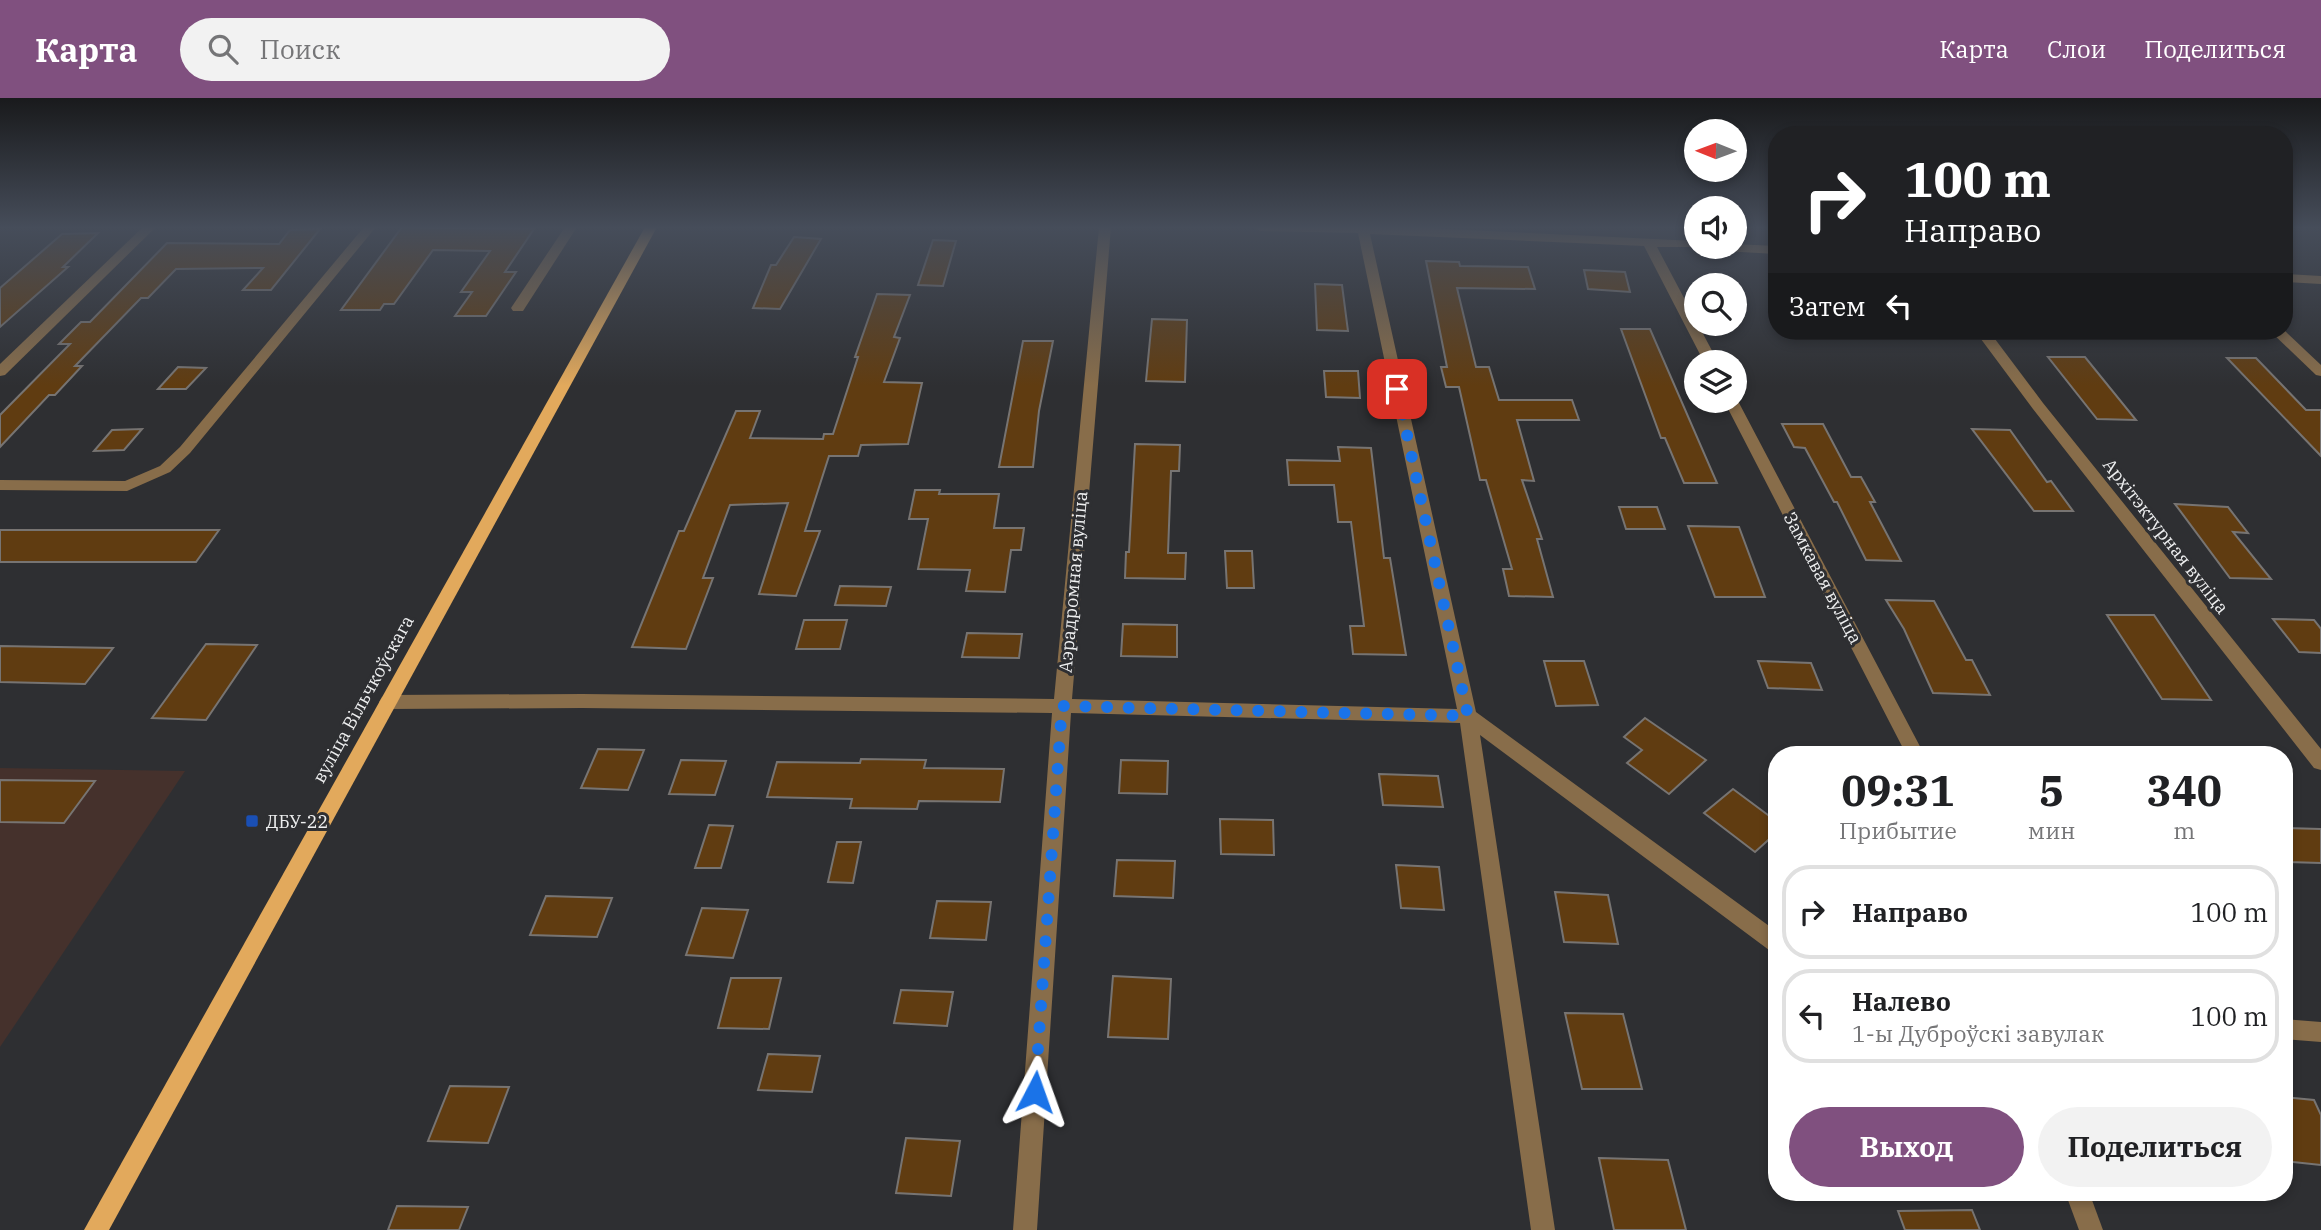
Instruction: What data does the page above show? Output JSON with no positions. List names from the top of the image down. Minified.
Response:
{"streets":{"main road":["вуліца Вільчкоўскага"],"street":["Архітэктурная вуліца","Замкавая вуліца","Аэрадромная вуліца"]},"places":{"transit":["ДБУ-22"]},"north":"left","page":{"header":"Карта","search":"Поиск","nav":["Карта","Слои","Поделиться"],"turn":["100 m","Направо"],"then":"Затем","eta":["09:31","Прибытие","5","мин","340","m"],"list":[{"name":"Направо","value":"100 m"},{"name":"Налево","note":"1-ы Дуброўскі завулак","value":"100 m"}],"buttons":["Выход","Поделиться"]}}
